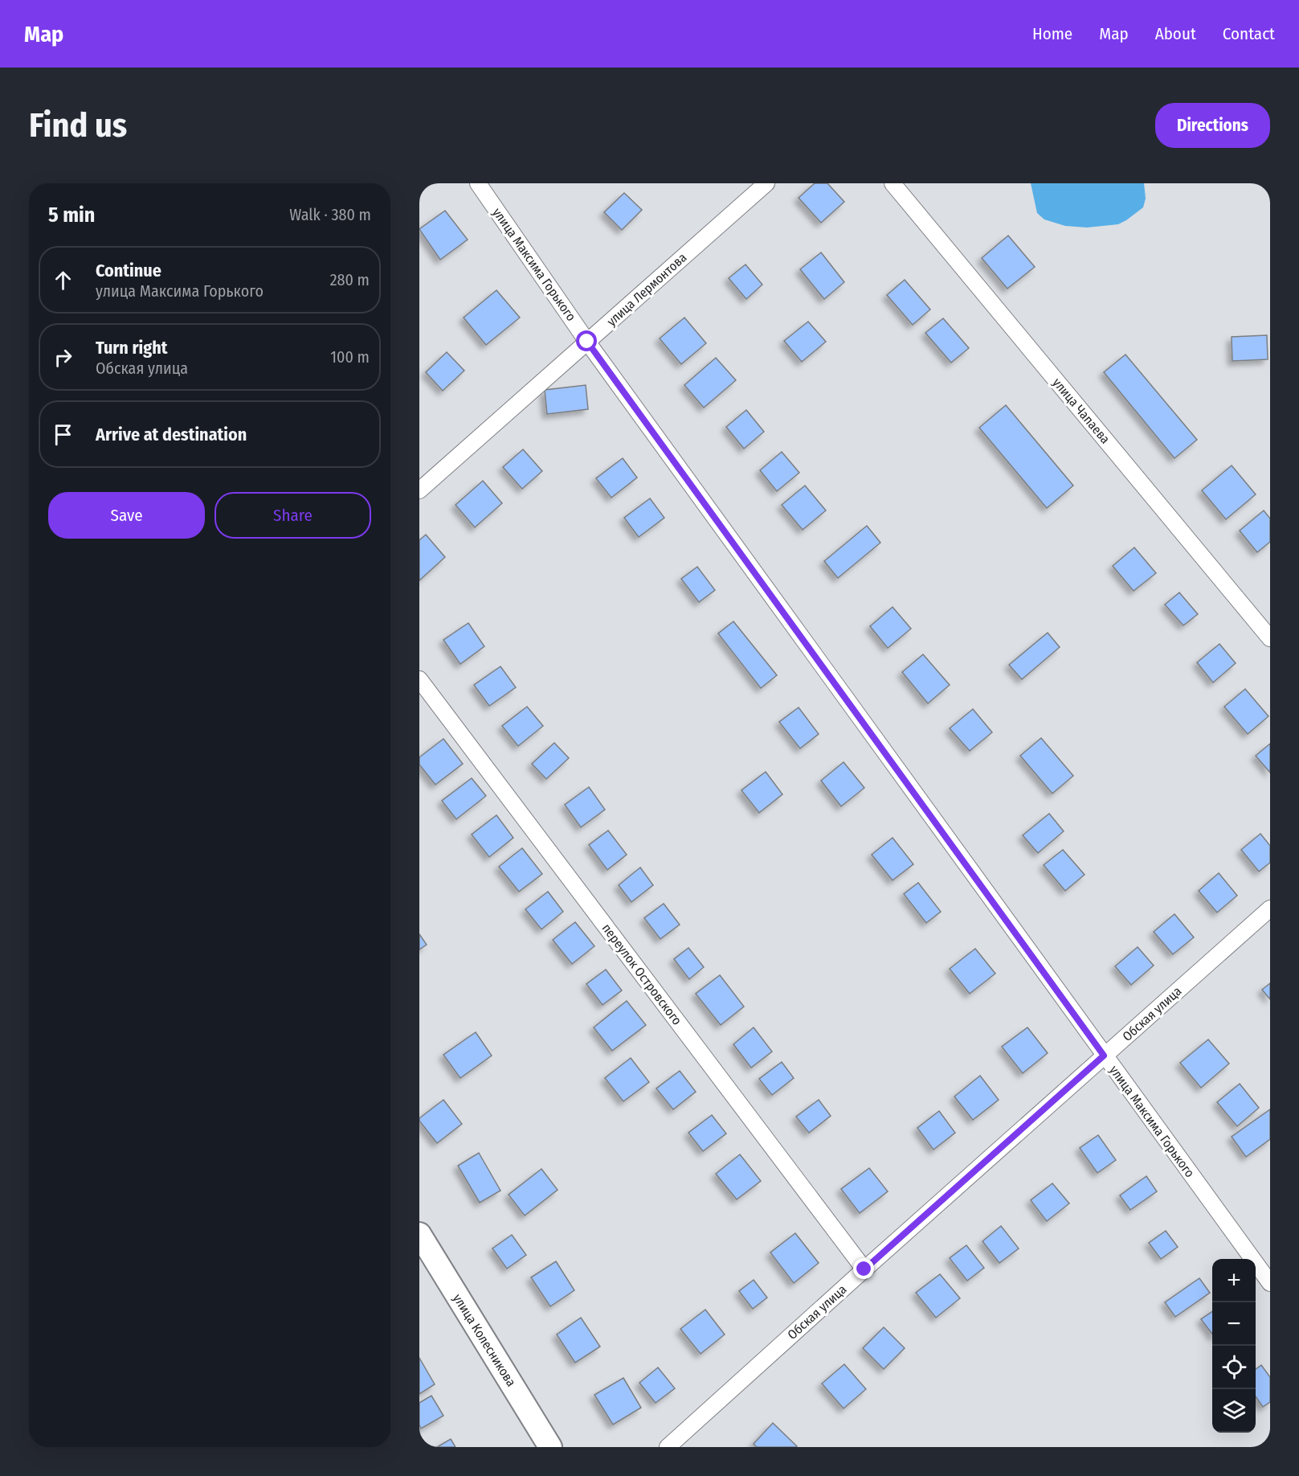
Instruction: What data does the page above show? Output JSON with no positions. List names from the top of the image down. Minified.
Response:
{"streets":{"street":["улица Максима Горького","улица Лермонтова","улица Чапаева","переулок Островского","Обская улица","улица Колесникова"]},"crossings":[["улица Максима Горького","улица Лермонтова"],["улица Максима Горького","Обская улица"],["переулок Островского","Обская улица"]],"page":{"header":"Map","nav":["Home","Map","About","Contact"],"buttons":["Directions",["Save","Share"]],"title":"Find us","heading":["5 min","Walk · 380 m"],"list":[["Continue","улица Максима Горького","280 m"],["Turn right","Обская улица","100 m"],"Arrive at destination"],"map_buttons":["+","−"]}}
